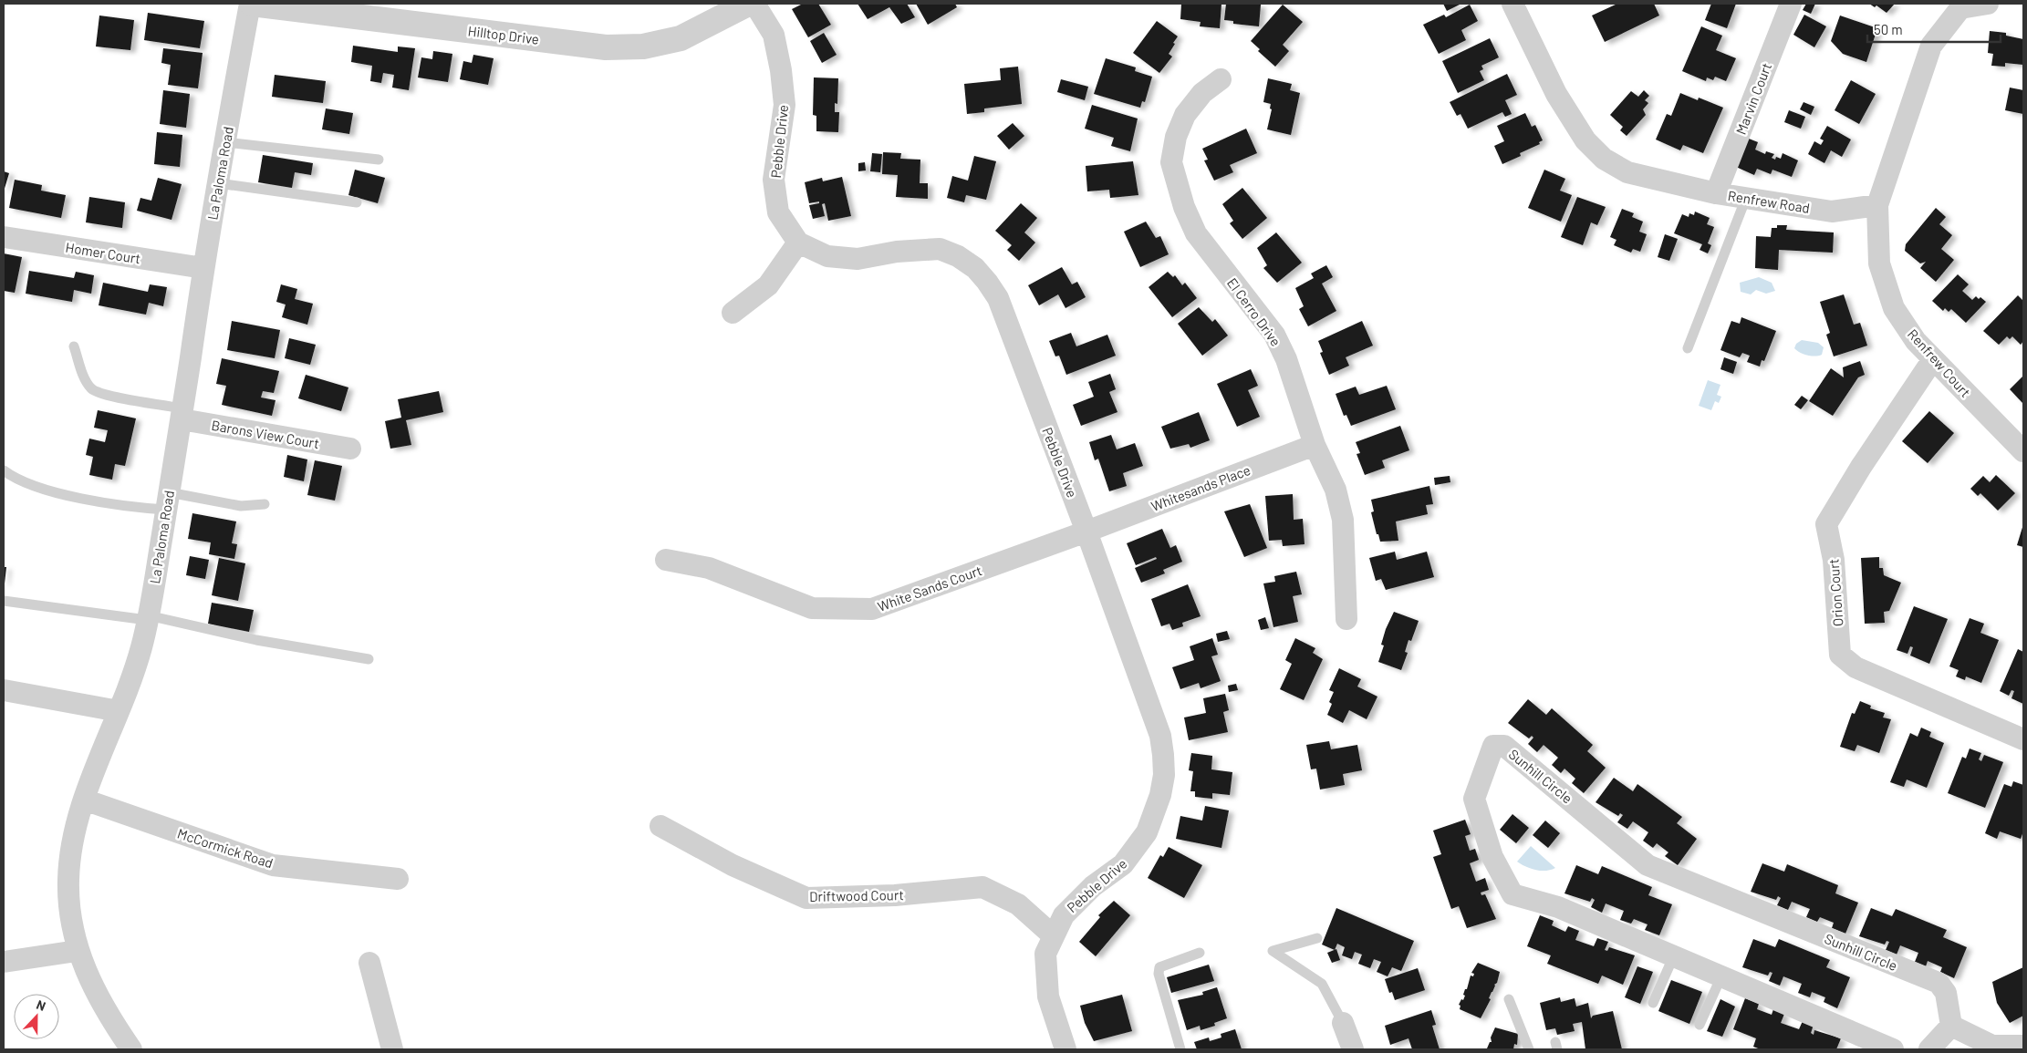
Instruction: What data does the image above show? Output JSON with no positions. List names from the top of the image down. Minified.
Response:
{"streets":{"street":["Hilltop Drive","Marvin Court","Pebble Drive","La Paloma Road","Renfrew Road","Homer Court","El Cerro Drive","Renfrew Court","Barons View Court","Whitesands Place","White Sands Court","Orion Court","Sunhill Circle","McCormick Road","Driftwood Court"]},"crossings":[["Hilltop Drive","La Paloma Road"],["Marvin Court","Renfrew Road"],["Pebble Drive","Whitesands Place"],["Pebble Drive","White Sands Court"],["Pebble Drive","Driftwood Court"],["La Paloma Road","Homer Court"],["La Paloma Road","Barons View Court"],["La Paloma Road","McCormick Road"],["Renfrew Road","Renfrew Court"],["El Cerro Drive","Whitesands Place"],["Renfrew Court","Orion Court"],["Whitesands Place","White Sands Court"]],"scale_bar":"50 m","north":"top"}
